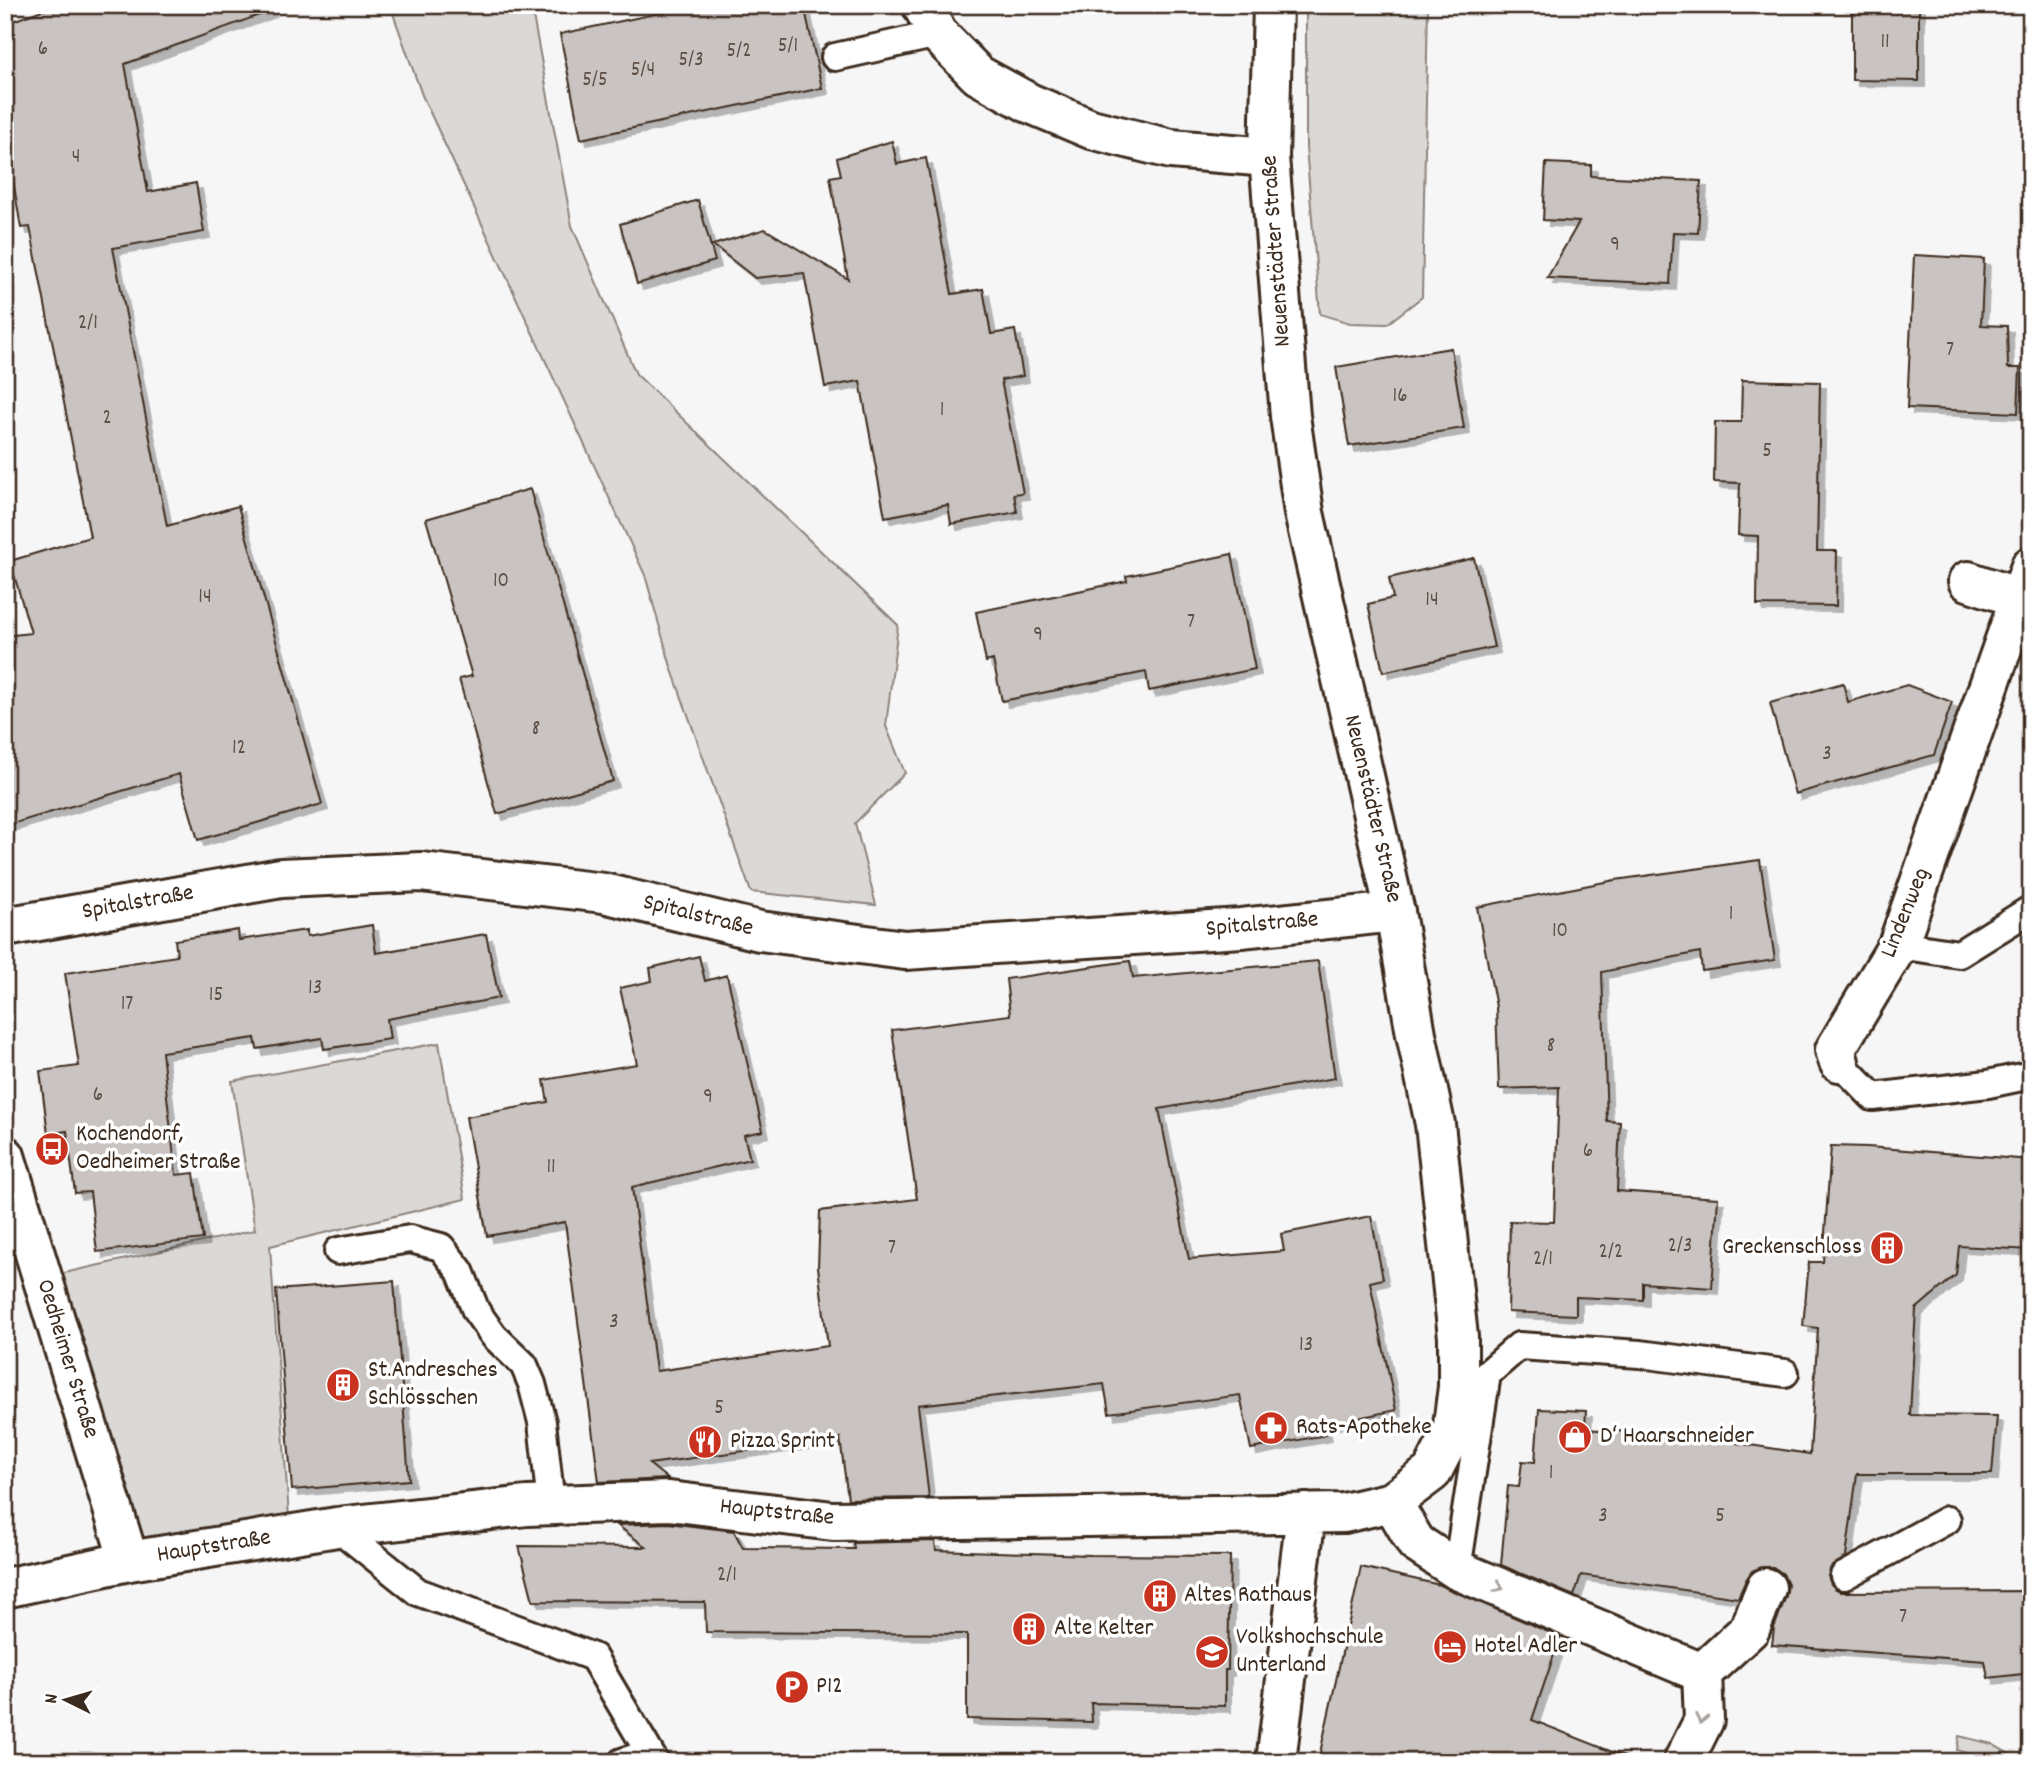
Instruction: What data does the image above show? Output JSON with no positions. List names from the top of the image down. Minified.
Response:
{"streets":{"street":["Neuenstädter Straße","Spitalstraße","Lindenweg","Oedheimer Straße","Hauptstraße"]},"crossings":[["Neuenstädter Straße","Spitalstraße"],["Neuenstädter Straße","Hauptstraße"],["Oedheimer Straße","Hauptstraße"]],"places":{"bus stop":["Kochendorf, Oedheimer Straße"],"building":["Greckenschloss","St.Andresches Schlösschen","Altes Rathaus","Alte Kelter"],"pharmacy":["Rats-Apotheke"],"shop":["D‘ Haarschneider"],"restaurant":["Pizza Sprint"],"hotel":["Hotel Adler"],"school or university":["Volkshochschule Unterland"],"parking":["P12"]},"house_numbers":["11","5/1","6","5/2","5/3","5/4","5/5","4","9","2/1","7","16","1","2","5","10","14","14","7","9","8","12","3","1","10","13","15","17","8","6","9","6","11","2/3","7","2/2","2/1","3","13","5","1","3","5","2/1","7"],"north":"left"}
